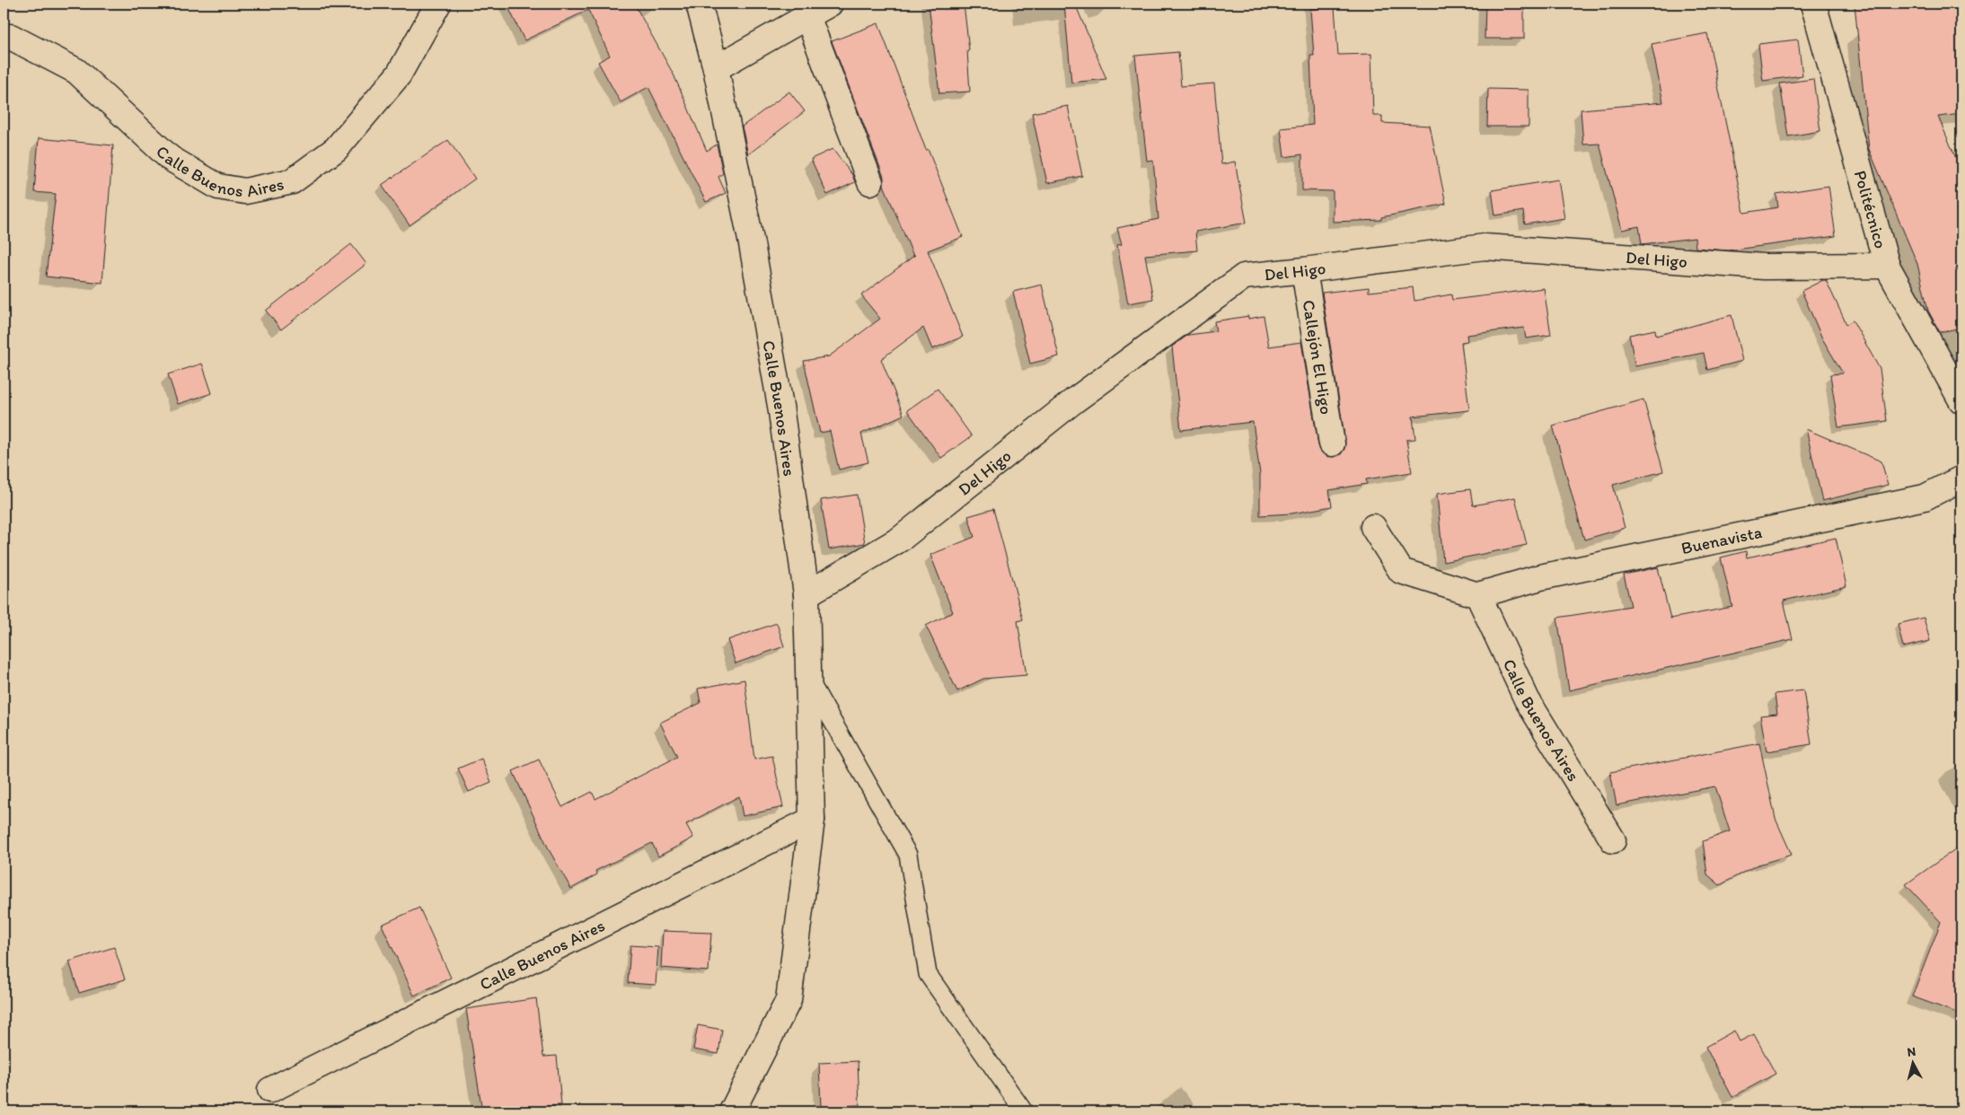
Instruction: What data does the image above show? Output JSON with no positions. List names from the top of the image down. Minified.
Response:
{"streets":{"street":["Calle Buenos Aires","Politécnico","Del Higo","Callejón El Higo","Buenavista"]},"crossings":[["Calle Buenos Aires","Del Higo"],["Calle Buenos Aires","Buenavista"],["Politécnico","Del Higo"],["Del Higo","Callejón El Higo"]],"north":"top"}
